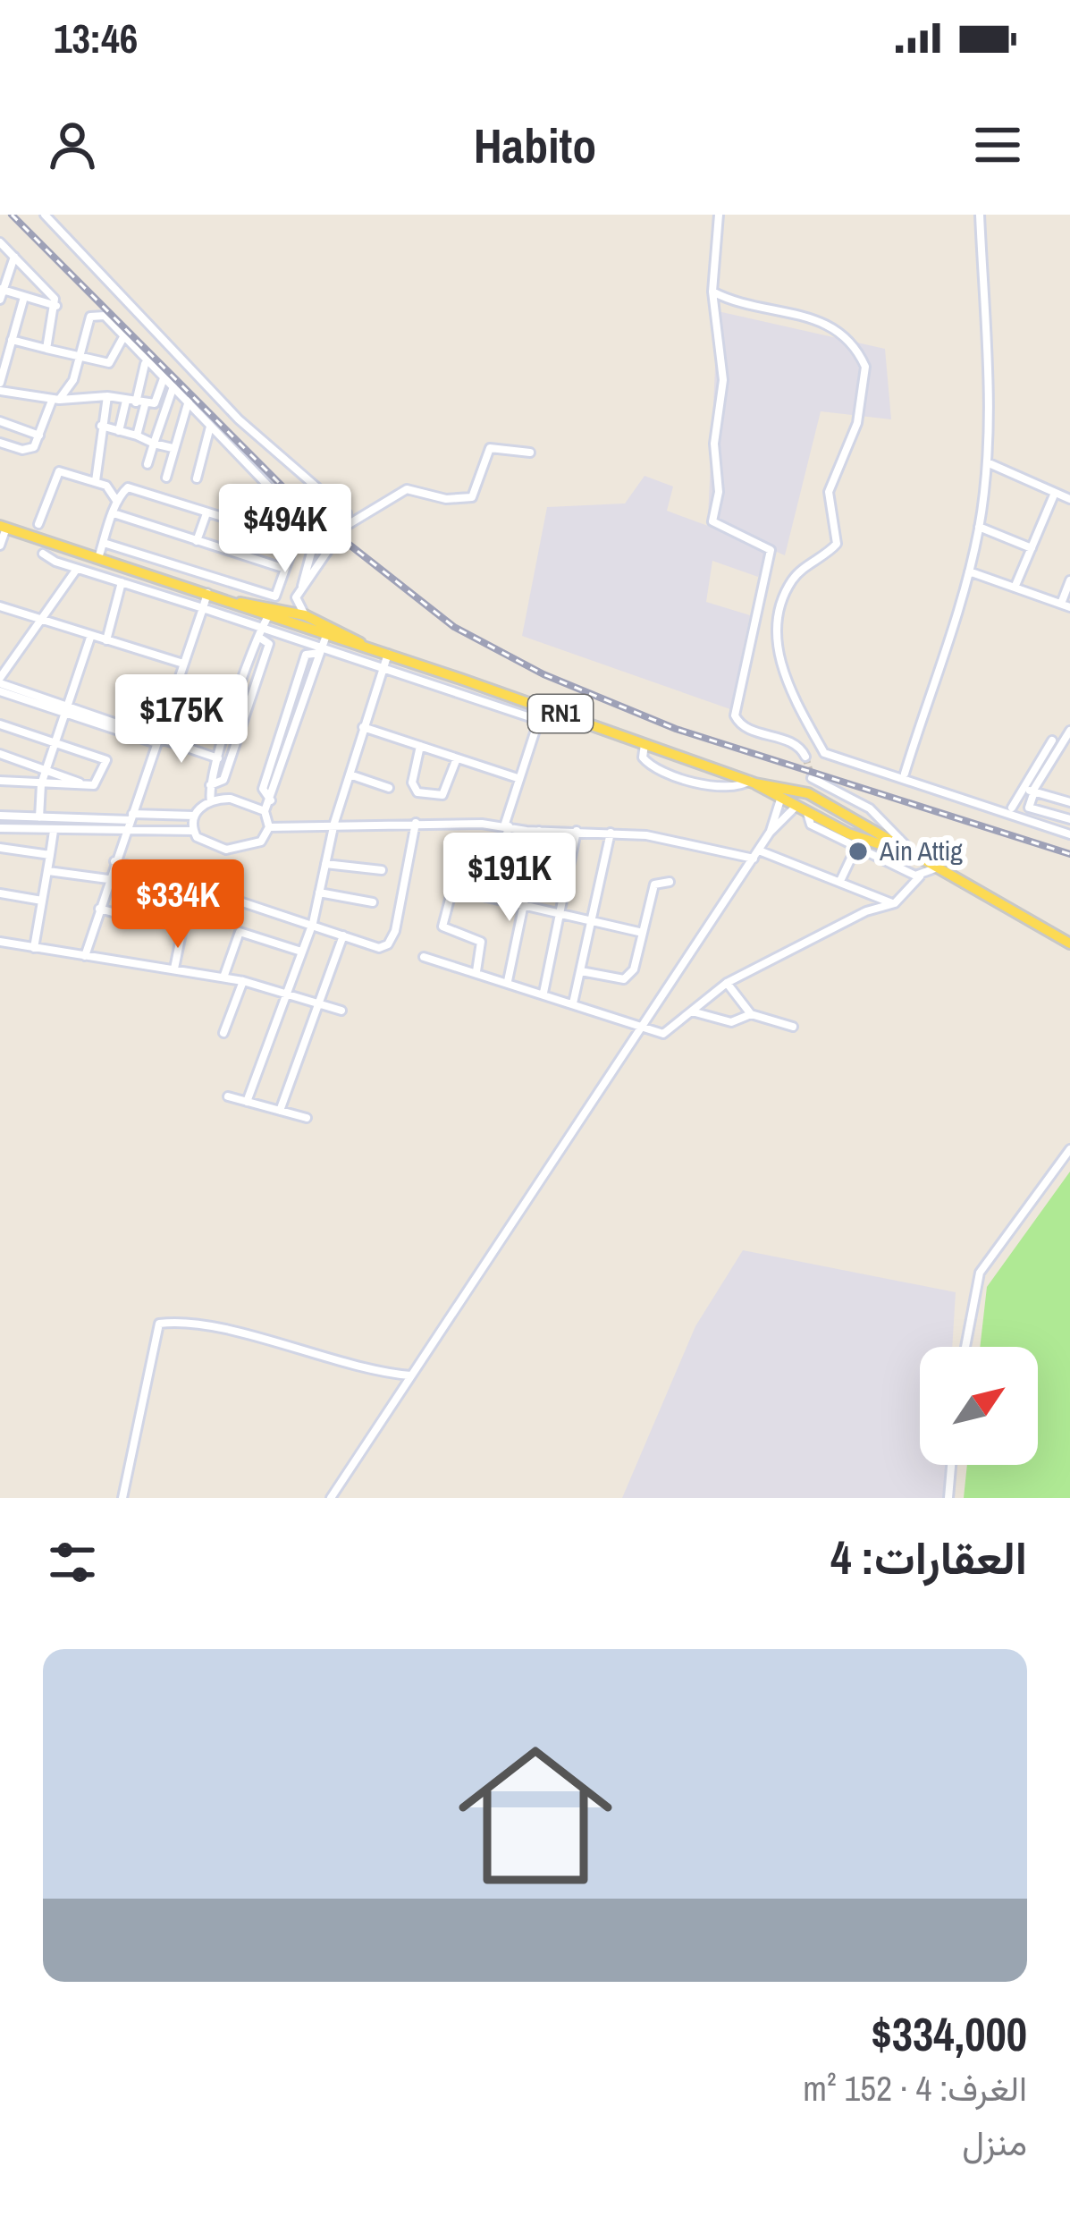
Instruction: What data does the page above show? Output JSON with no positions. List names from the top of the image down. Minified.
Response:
{"streets":{"main road":["RN1"]},"places":["Ain Attig"],"north":"top right","page":{"status":"13:46","header":"Habito","price":["$494K","$175K","$191K","$334K"],"heading":"العقارات: 4","list":[{"name":"$334,000","note":"الغرف: 4 · 152 m² · منزل"}]}}
